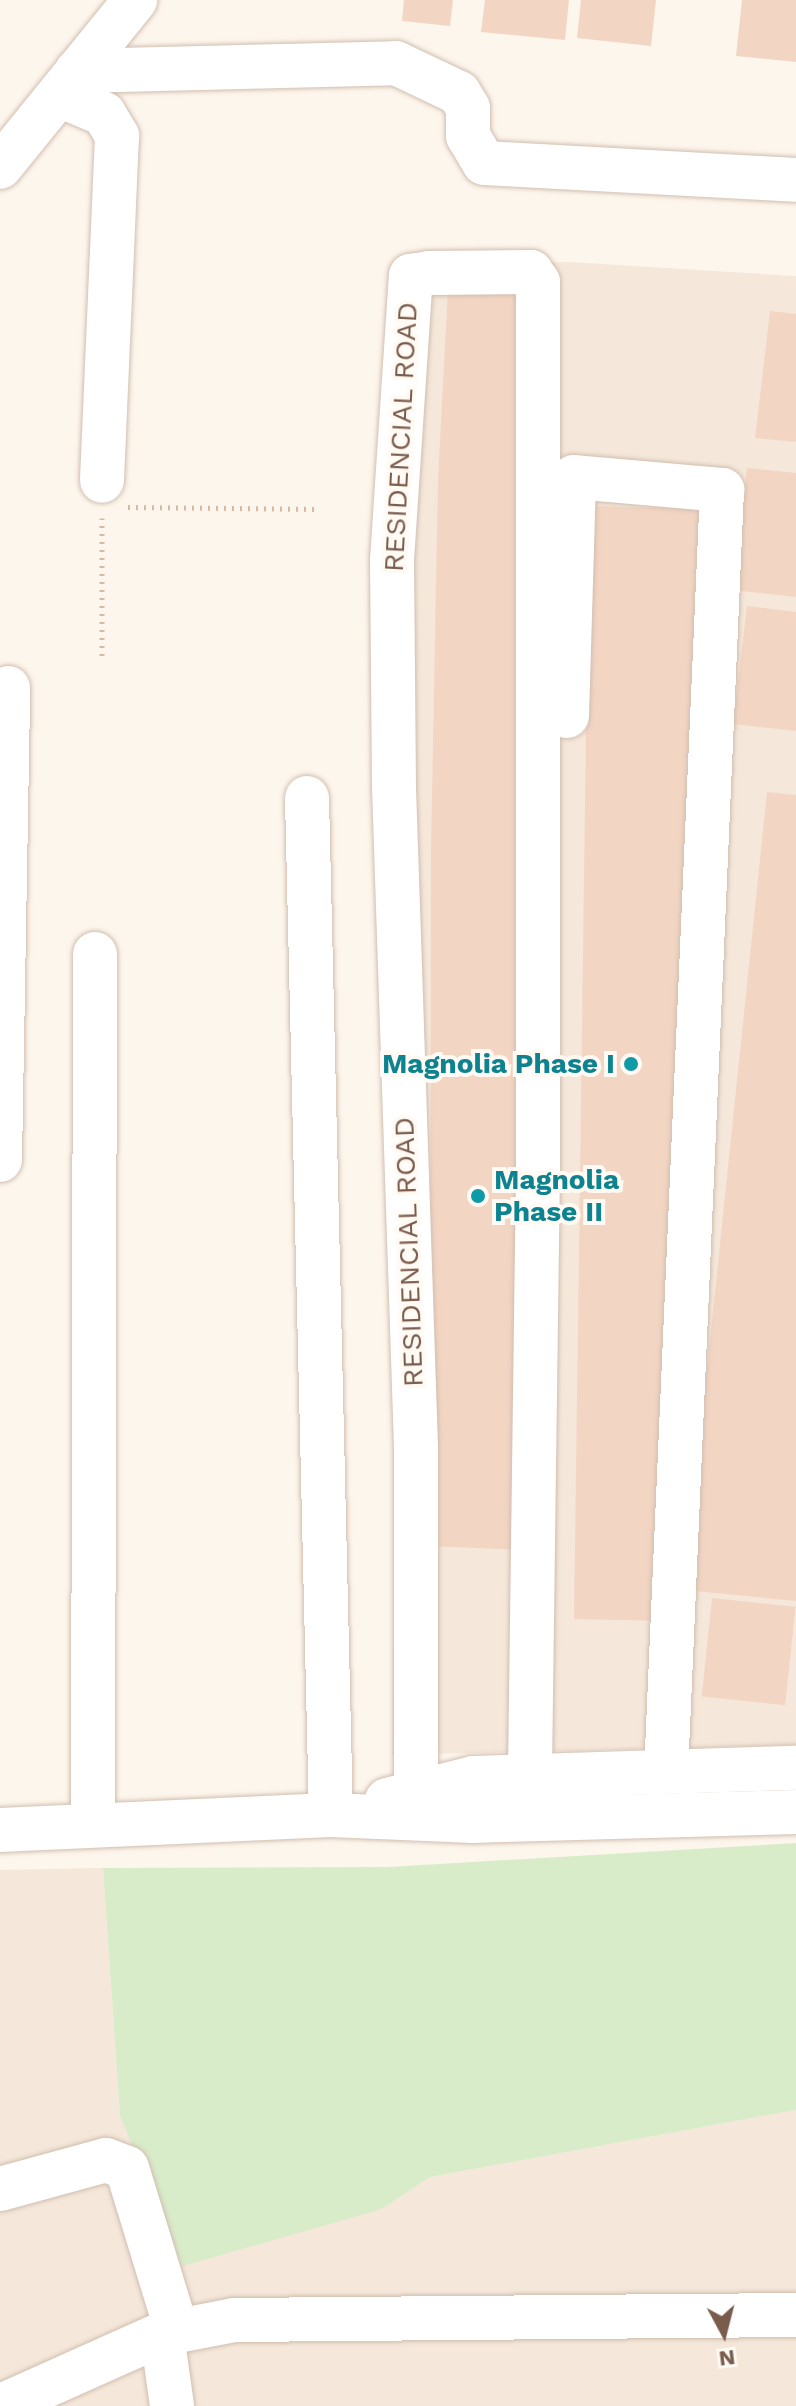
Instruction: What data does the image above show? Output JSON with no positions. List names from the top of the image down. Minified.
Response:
{"streets":{"street":["RESIDENCIAL ROAD"]},"places":["Magnolia Phase I","Magnolia Phase II"],"north":"bottom"}
